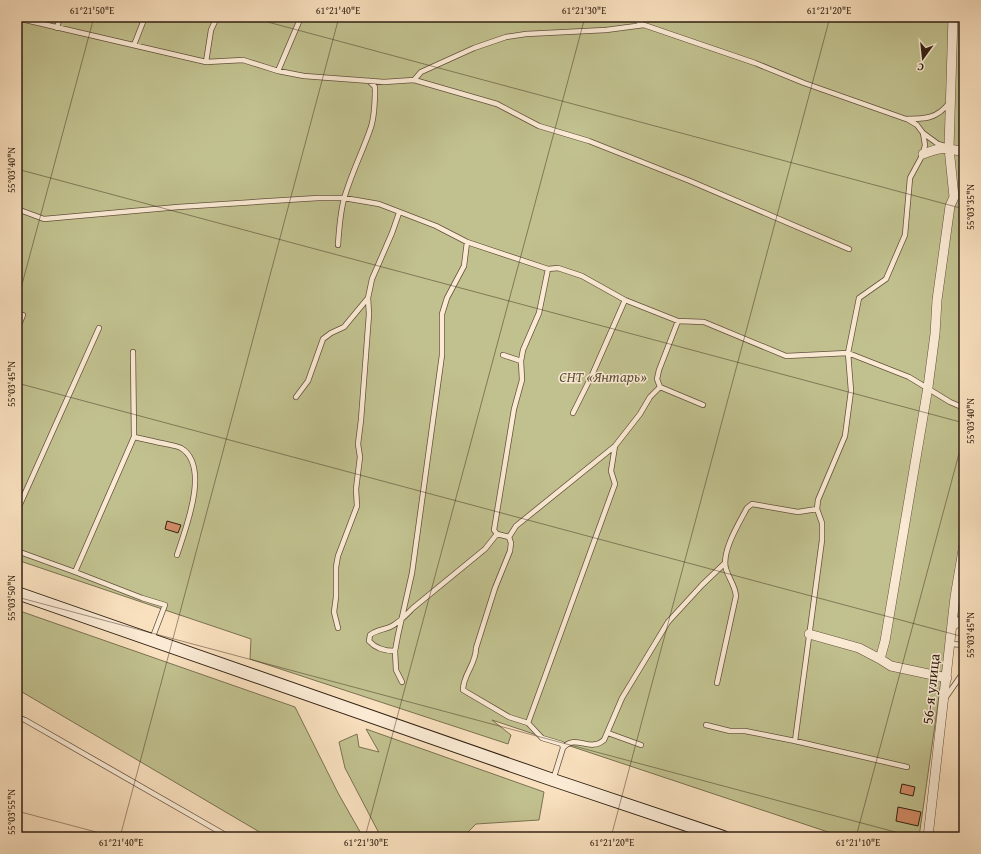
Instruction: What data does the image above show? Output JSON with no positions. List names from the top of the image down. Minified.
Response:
{"streets":{"street":["56-я улица"]},"parks":["СНТ «Янтарь»"],"north":"bottom","coordinates":["61°21'50\"E","61°21'40\"E","61°21'30\"E","61°21'20\"E","55°03'40\"N","55°03'35\"N","55°03'45\"N","55°03'50\"N","55°03'55\"N","61°21'10\"E"]}
